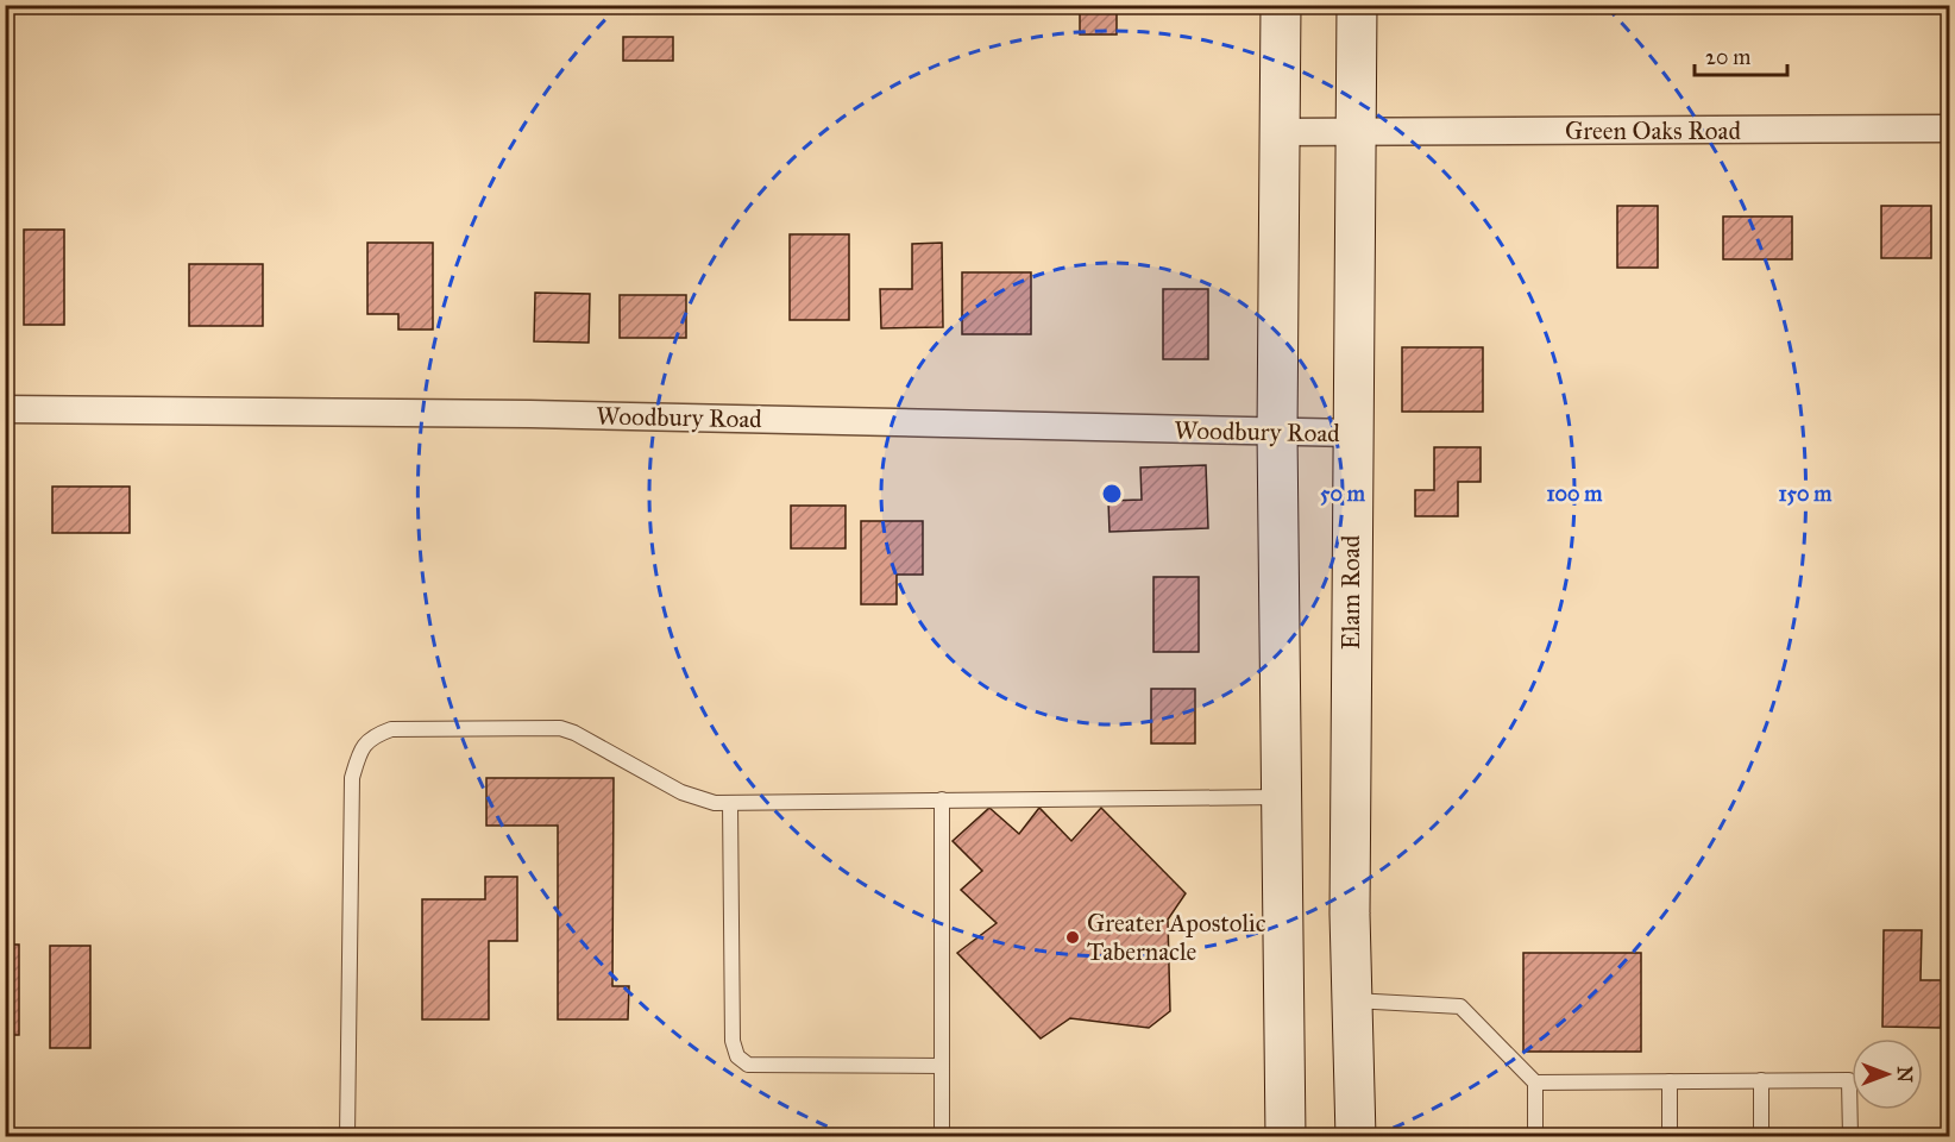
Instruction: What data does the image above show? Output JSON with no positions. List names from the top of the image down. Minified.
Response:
{"streets":{"main road":["Elam Road"],"street":["Green Oaks Road","Woodbury Road"]},"crossings":[["Green Oaks Road","Elam Road"],["Woodbury Road","Elam Road"]],"places":["Greater Apostolic Tabernacle"],"scale_bar":"20 m","north":"right","rings":["50 m","100 m","150 m"]}
